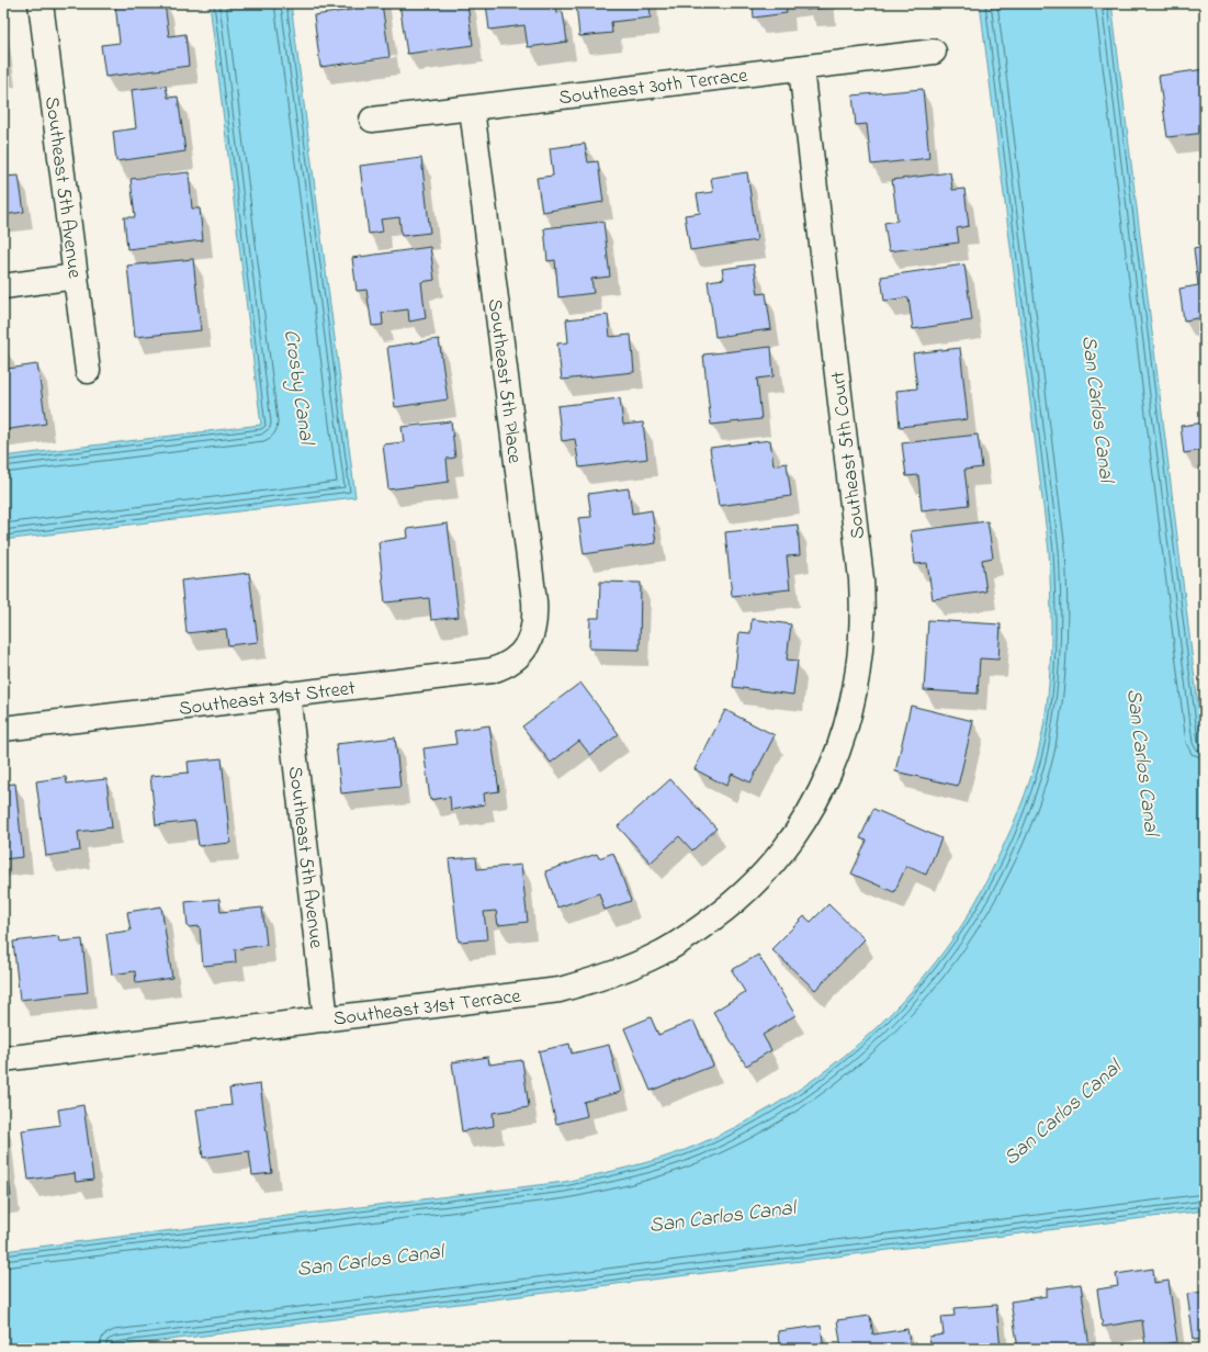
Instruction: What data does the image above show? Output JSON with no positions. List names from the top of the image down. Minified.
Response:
{"streets":{"street":["Southeast 30th Terrace","Southeast 5th Avenue","Southeast 5th Place","Southeast 5th Court","Southeast 31st Street","Southeast 31st Terrace"]},"crossings":[["Southeast 30th Terrace","Southeast 5th Place"],["Southeast 30th Terrace","Southeast 5th Court"],["Southeast 5th Avenue","Southeast 31st Street"],["Southeast 5th Avenue","Southeast 31st Terrace"],["Southeast 5th Place","Southeast 31st Street"],["Southeast 5th Court","Southeast 31st Terrace"]],"water":["Crosby Canal","San Carlos Canal"]}
